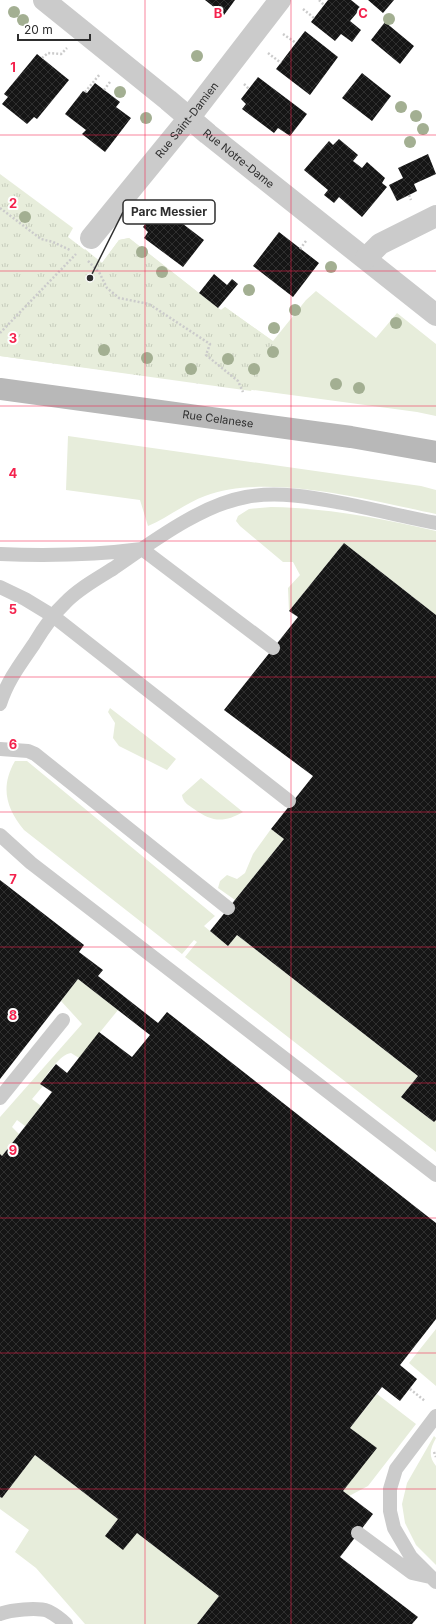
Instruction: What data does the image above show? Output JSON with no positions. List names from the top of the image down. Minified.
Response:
{"streets":{"street":["Rue Saint-Damien","Rue Notre-Dame","Rue Celanese"]},"crossings":[["Rue Saint-Damien","Rue Notre-Dame"]],"places":["Parc Messier"],"scale_bar":"20 m","grid":{"columns":["B","C"],"rows":["1","2","3","4","5","6","7","8","9"]}}
